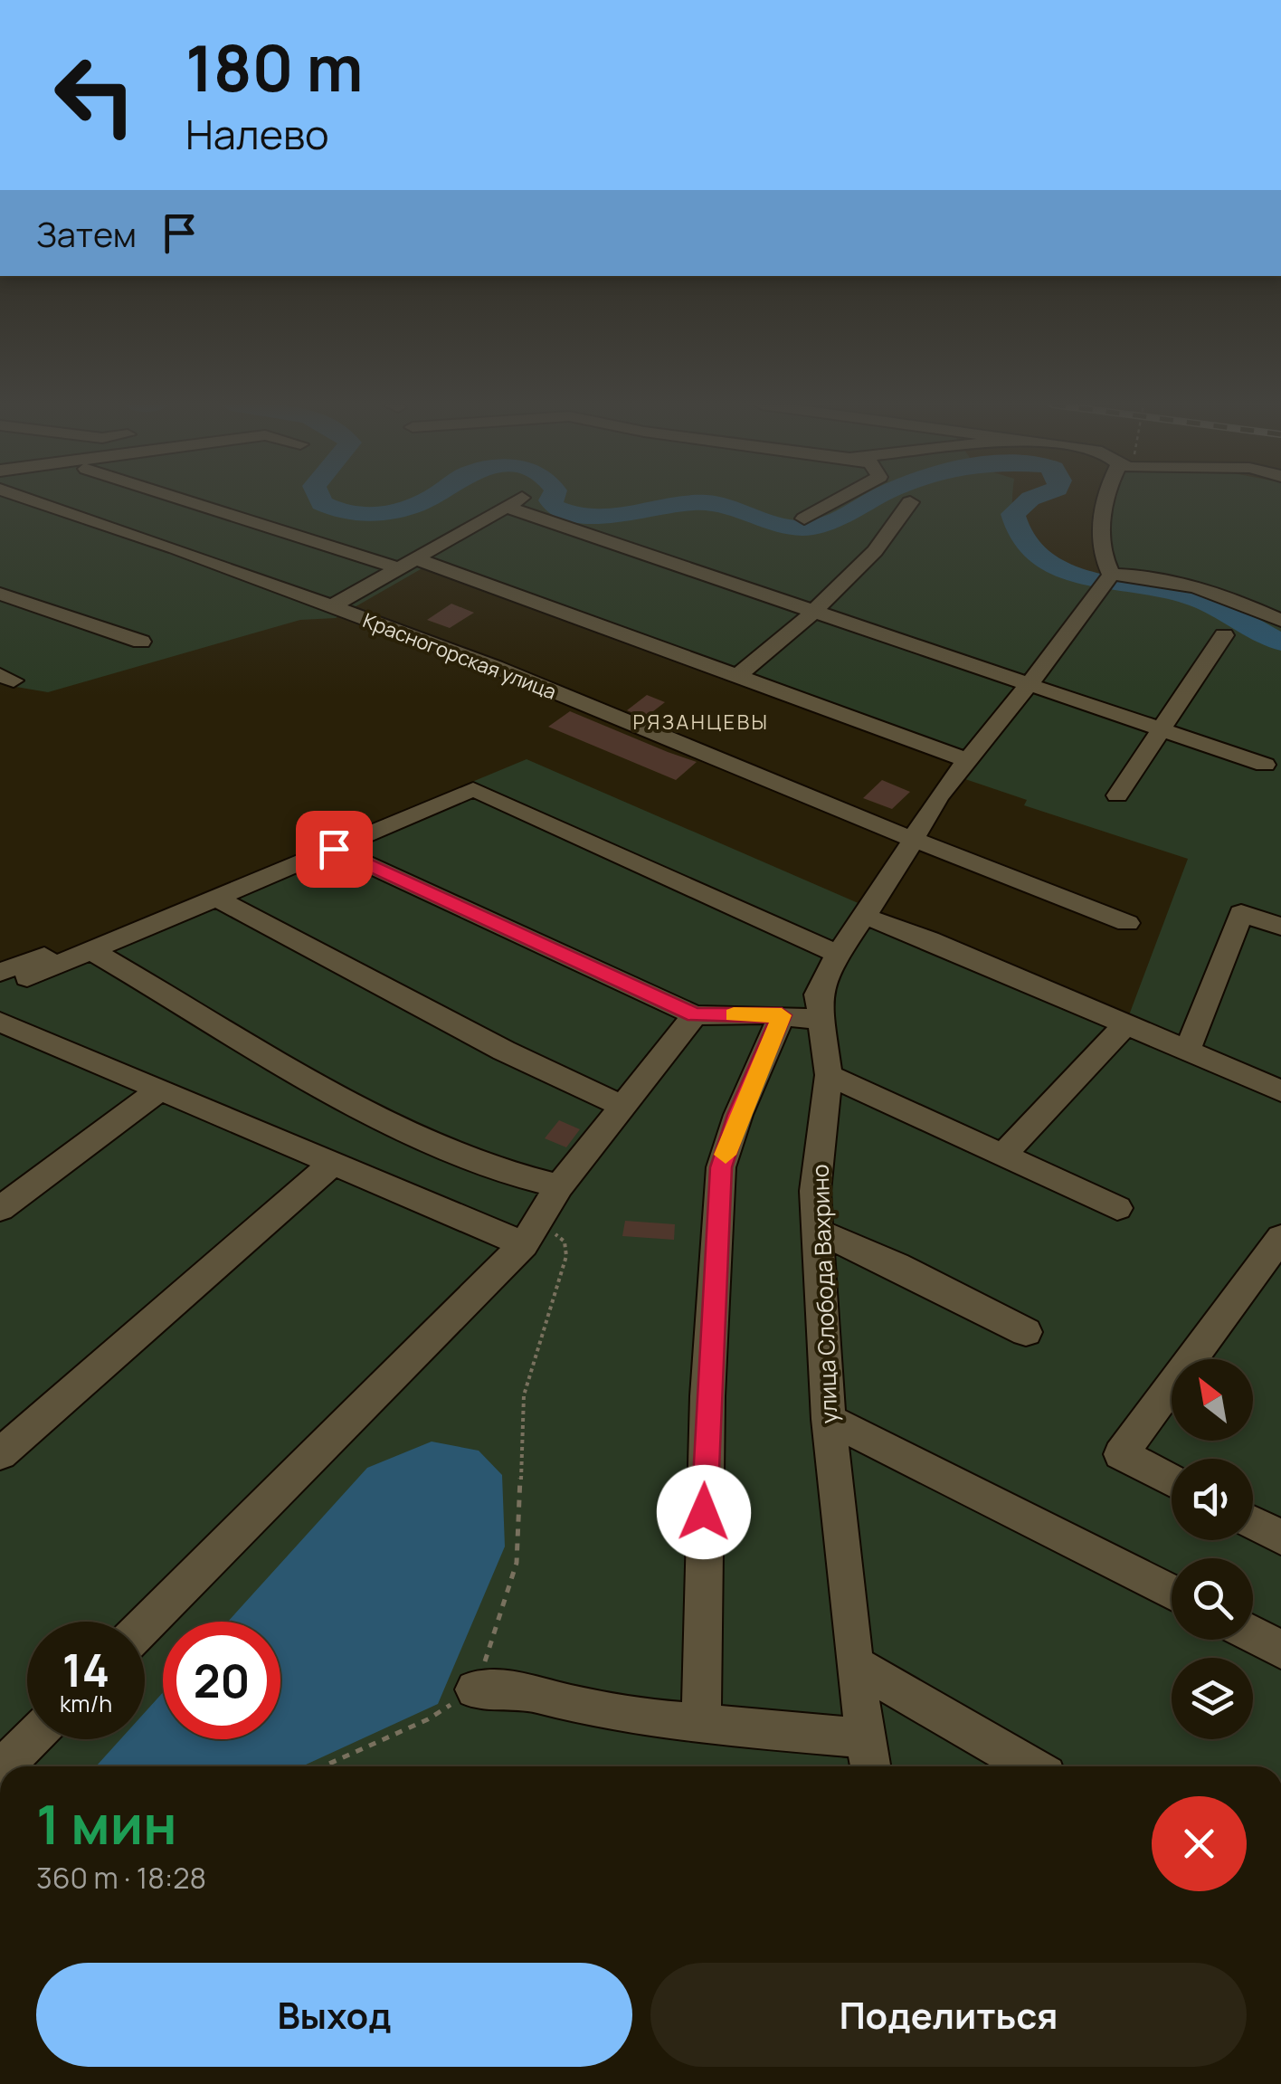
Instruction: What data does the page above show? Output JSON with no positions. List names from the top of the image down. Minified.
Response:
{"streets":{"street":["Красногорская улица","улица Слобода Вахрино"]},"crossings":[["Красногорская улица","улица Слобода Вахрино"]],"districts":["РЯЗАНЦЕВЫ"],"north":"top left","page":{"turn":["180 m","Налево"],"then":"Затем","speed":"14 km/h","limit":"20","heading":["1 мин","360 m · 18:28"],"buttons":["Выход","Поделиться"]}}
